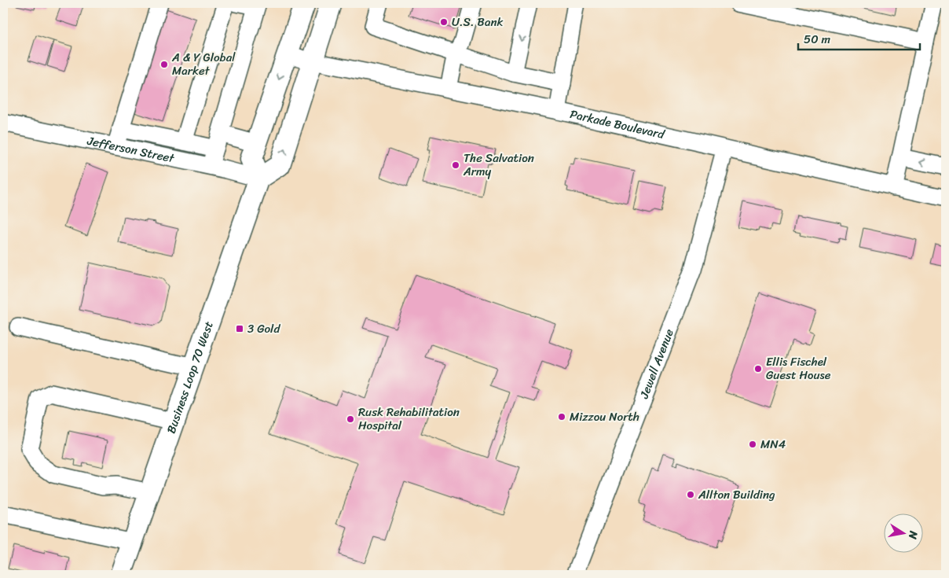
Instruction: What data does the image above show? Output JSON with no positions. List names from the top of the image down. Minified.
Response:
{"streets":{"main road":["Business Loop 70 West"],"street":["Parkade Boulevard","Jefferson Street","Jewell Avenue"]},"crossings":[["Parkade Boulevard","Jewell Avenue"],["Jefferson Street","Business Loop 70 West"]],"places":{"other":["U.S. Bank","A & Y Global Market","The Salvation Army","Ellis Fischel Guest House","Mizzou North","Rusk Rehabilitation Hospital","MN4","Allton Building"],"transit":["3 Gold"]},"scale_bar":"50 m","north":"right"}
